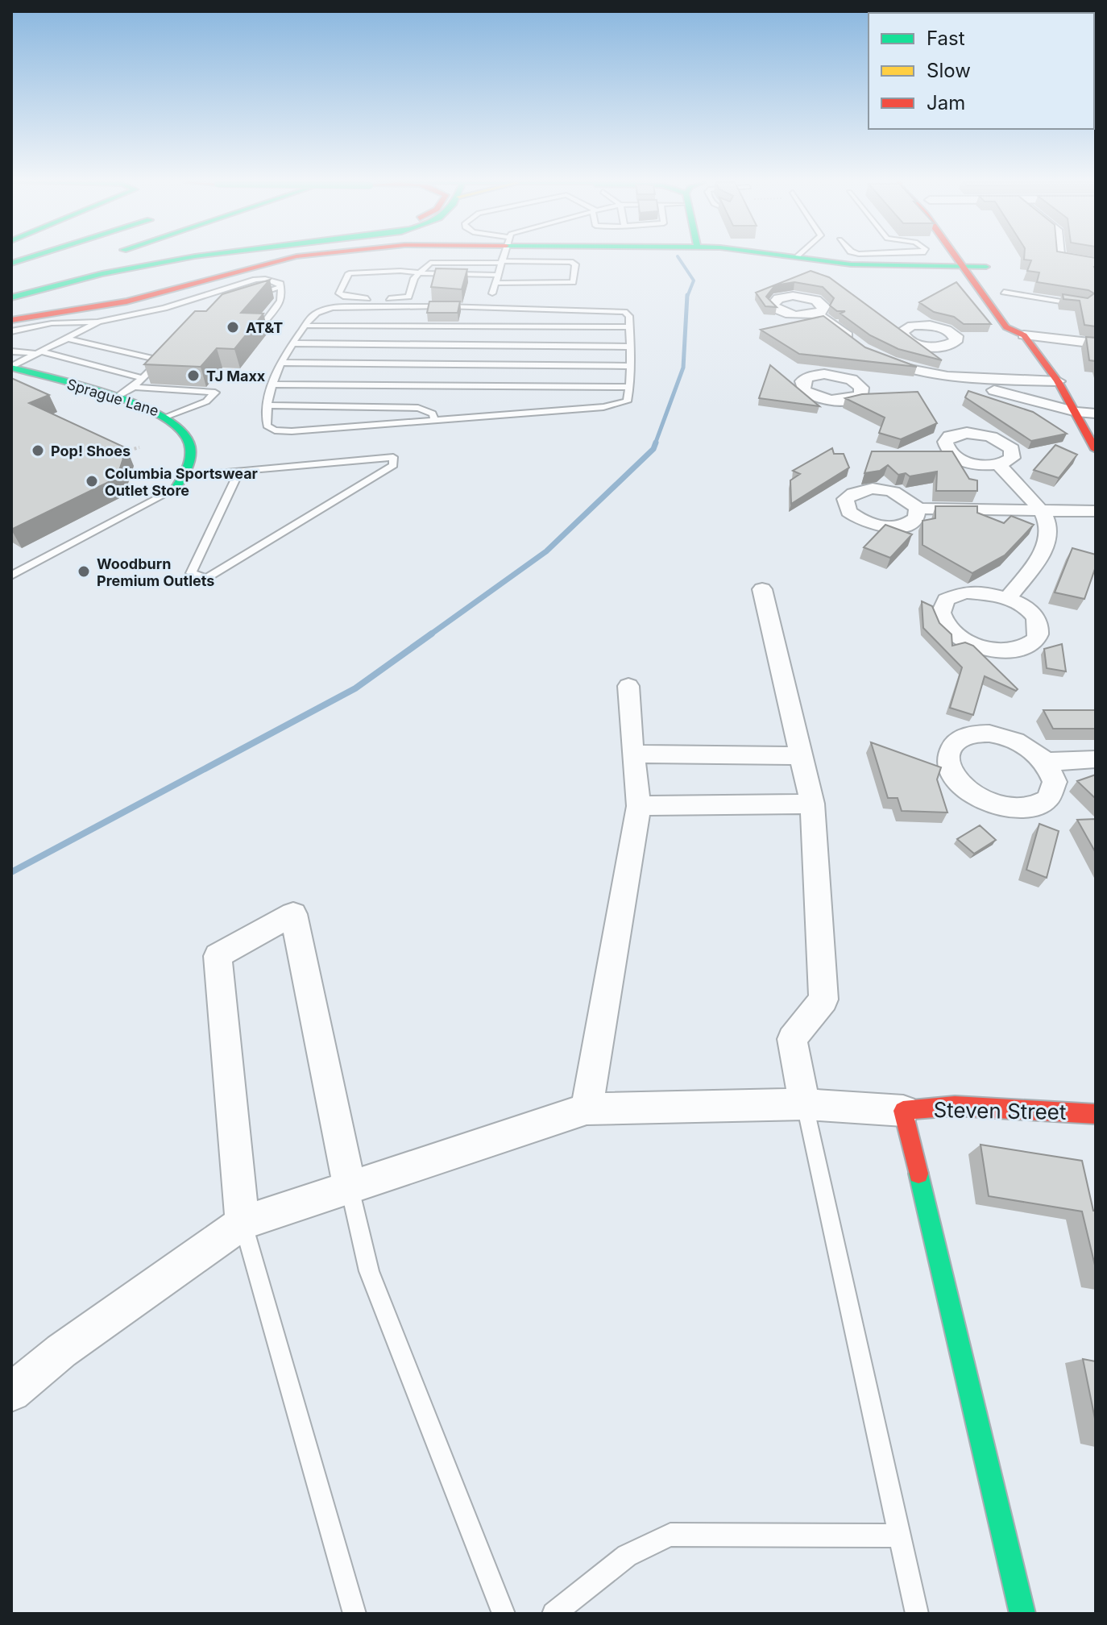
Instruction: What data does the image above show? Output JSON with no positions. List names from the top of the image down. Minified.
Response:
{"streets":{"main road":["Sprague Lane","Steven Street"]},"places":["AT&T","TJ Maxx","Pop! Shoes","Columbia Sportswear Outlet Store","Woodburn Premium Outlets"],"legend":["Fast","Slow","Jam"]}
